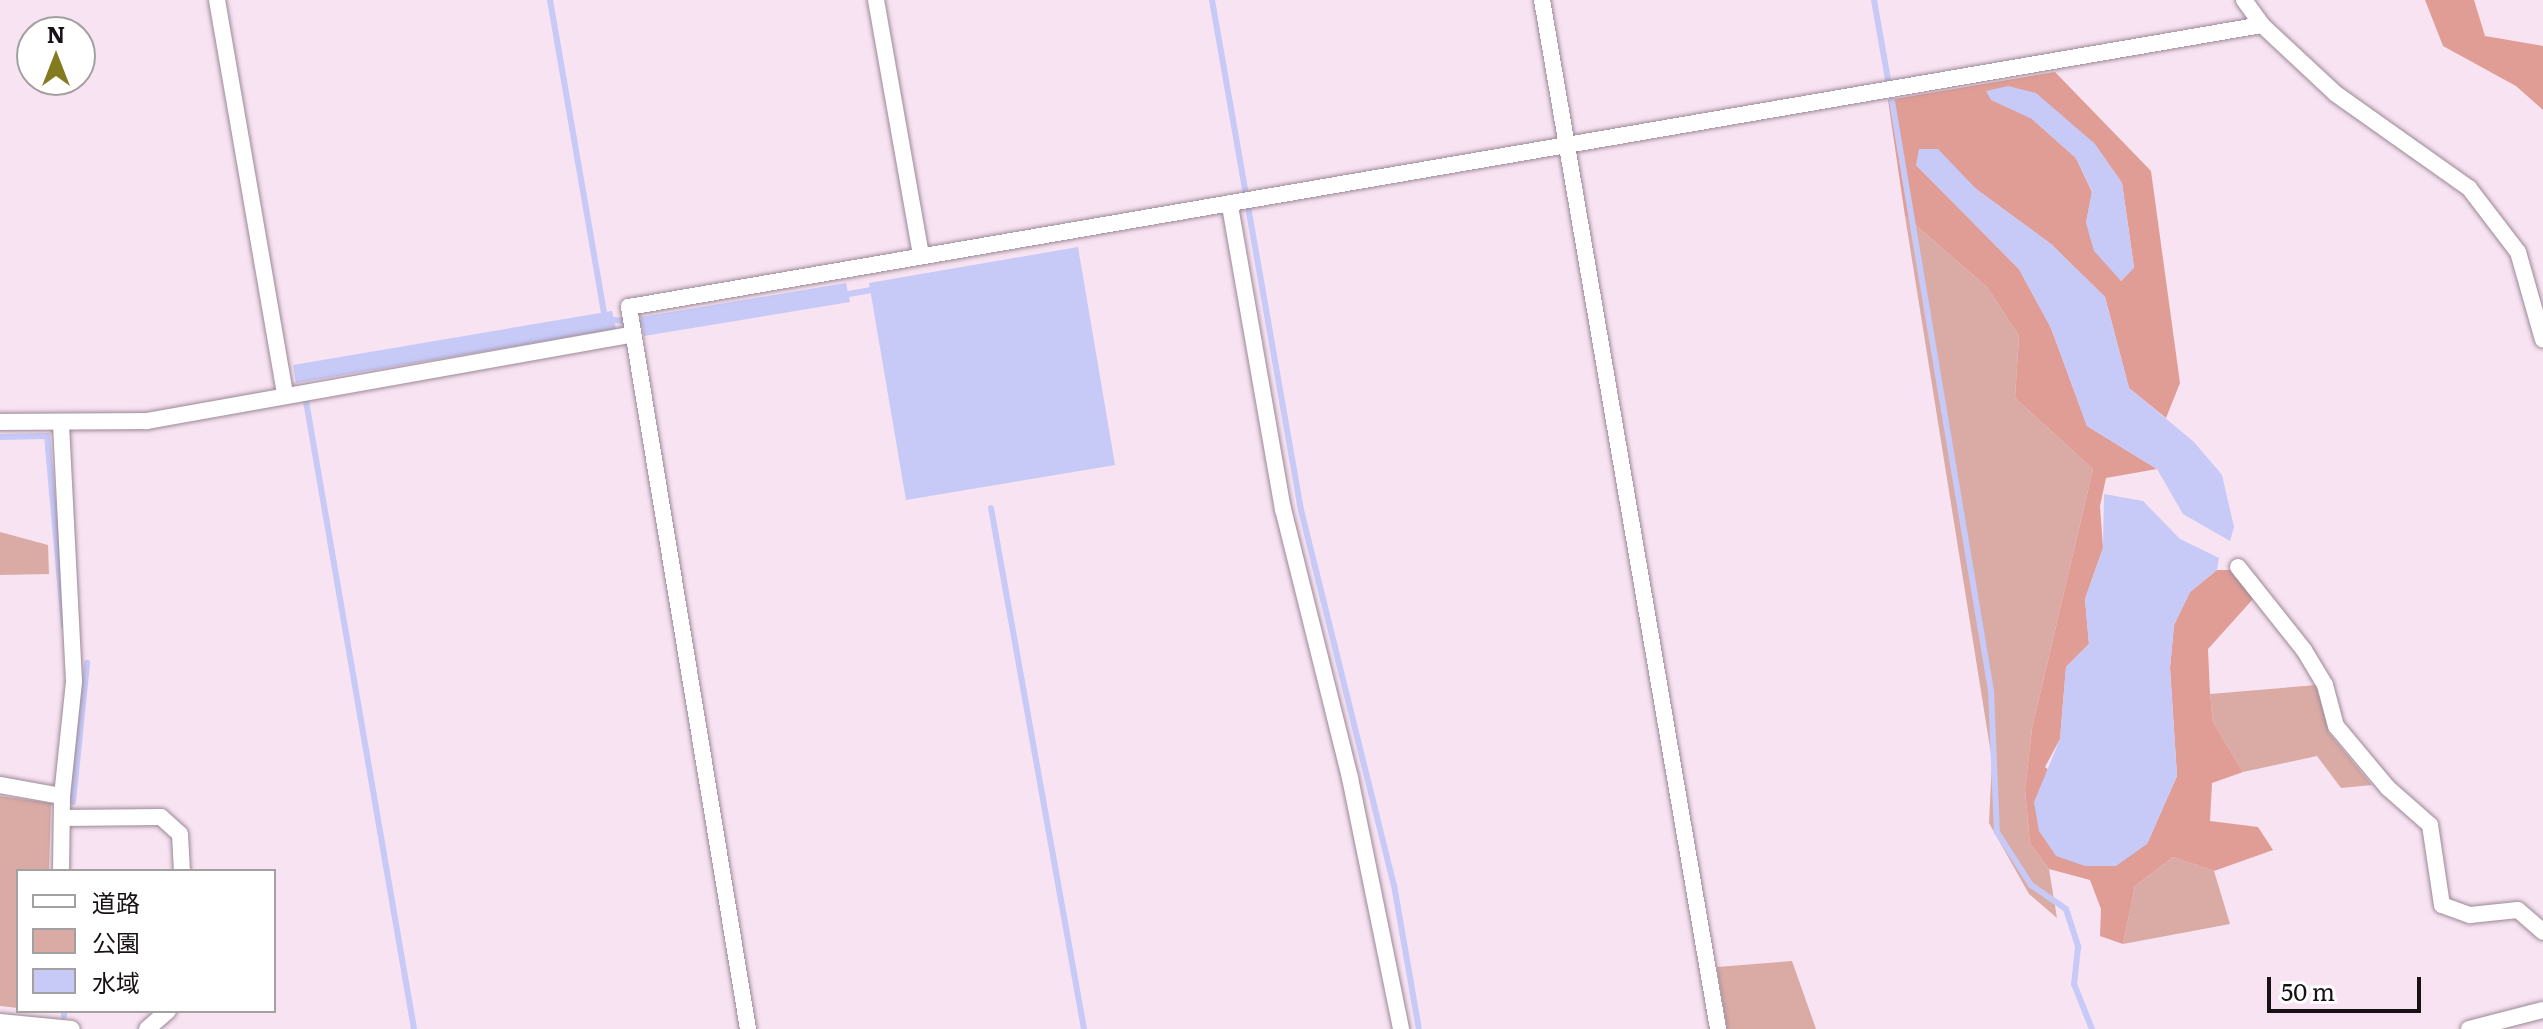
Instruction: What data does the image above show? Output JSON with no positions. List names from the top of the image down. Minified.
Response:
{"legend":["道路","公園","水域"],"scale_bar":"50 m","north":"top"}
